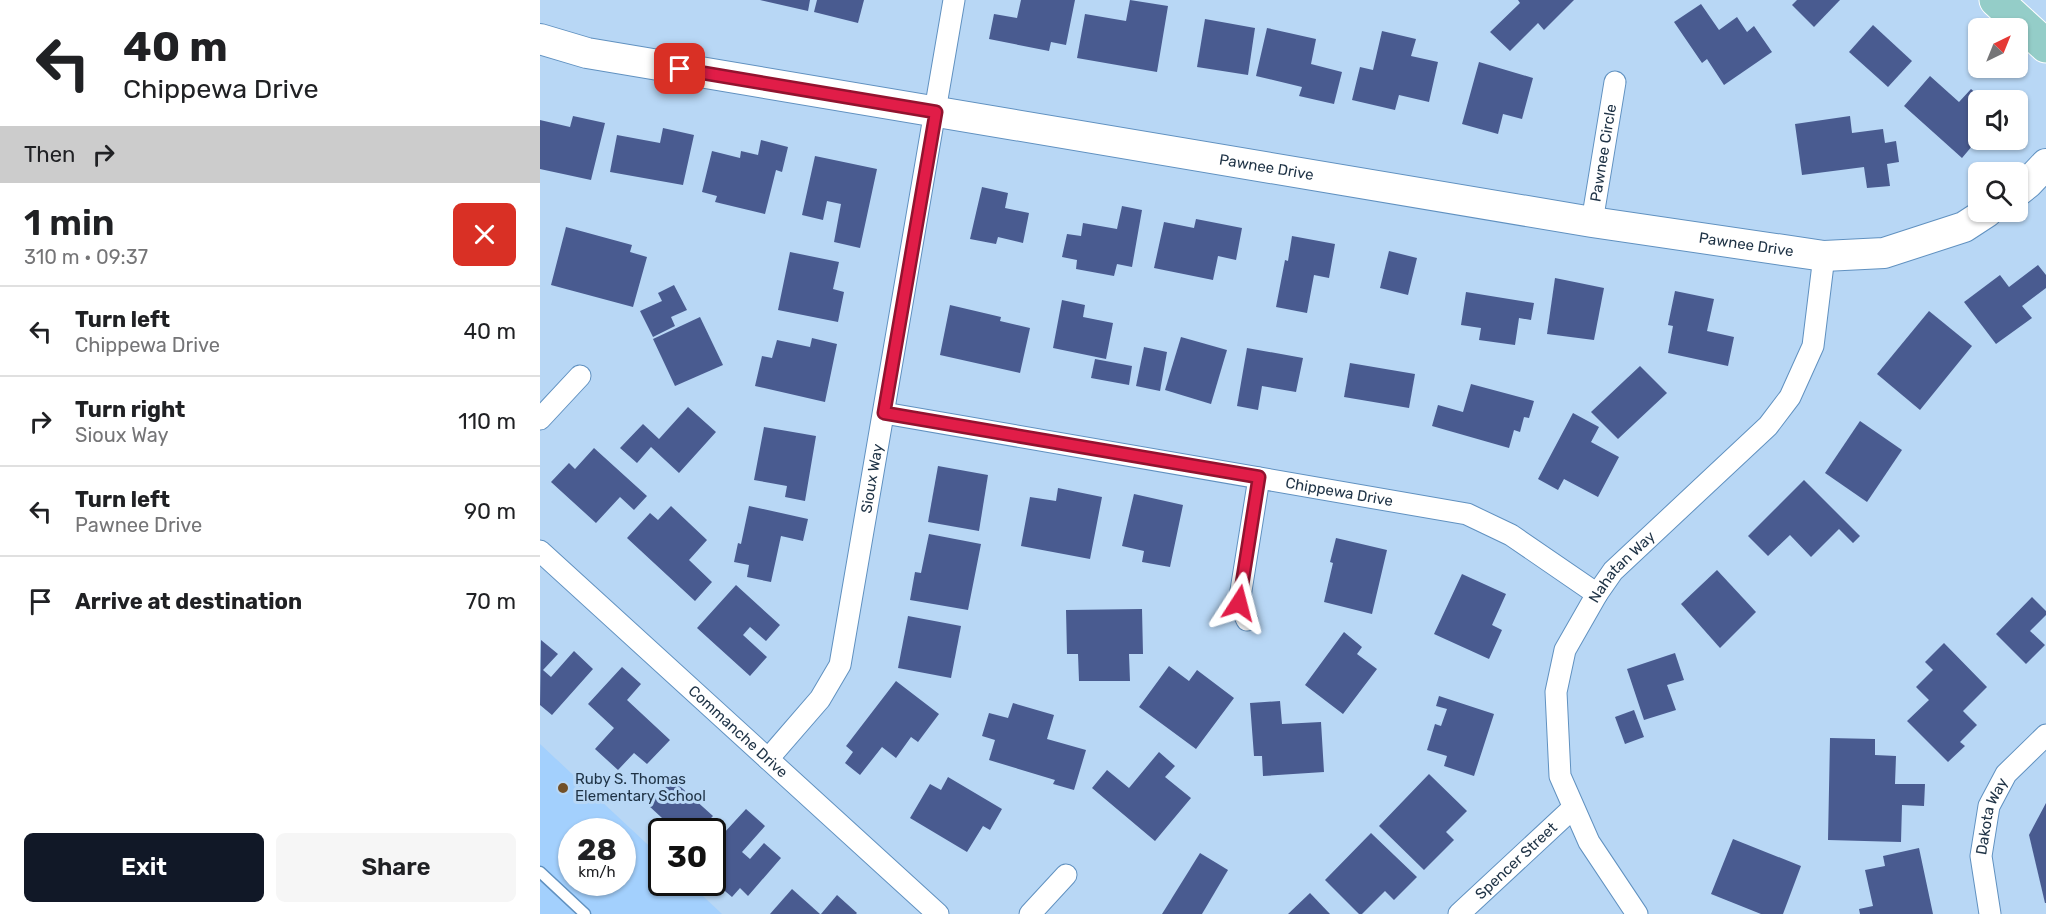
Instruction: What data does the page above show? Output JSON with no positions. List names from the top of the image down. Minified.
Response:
{"streets":{"street":["Pawnee Circle","Pawnee Drive","Sioux Way","Chippewa Drive","Nahatan Way","Commanche Drive","Dakota Way","Spencer Street"]},"crossings":[["Pawnee Circle","Pawnee Drive"],["Pawnee Drive","Sioux Way"],["Pawnee Drive","Nahatan Way"],["Sioux Way","Chippewa Drive"],["Sioux Way","Commanche Drive"],["Chippewa Drive","Nahatan Way"],["Nahatan Way","Spencer Street"]],"places":["Ruby S. Thomas Elementary School"],"north":"top right","page":{"turn":["40 m","Chippewa Drive"],"then":"Then","heading":["1 min","310 m · 09:37"],"list":[{"name":"Turn left","note":"Chippewa Drive","value":"40 m"},{"name":"Turn right","note":"Sioux Way","value":"110 m"},{"name":"Turn left","note":"Pawnee Drive","value":"90 m"},{"name":"Arrive at destination","value":"70 m"}],"speed":"28 km/h","limit":"30","buttons":["Exit","Share"]}}
